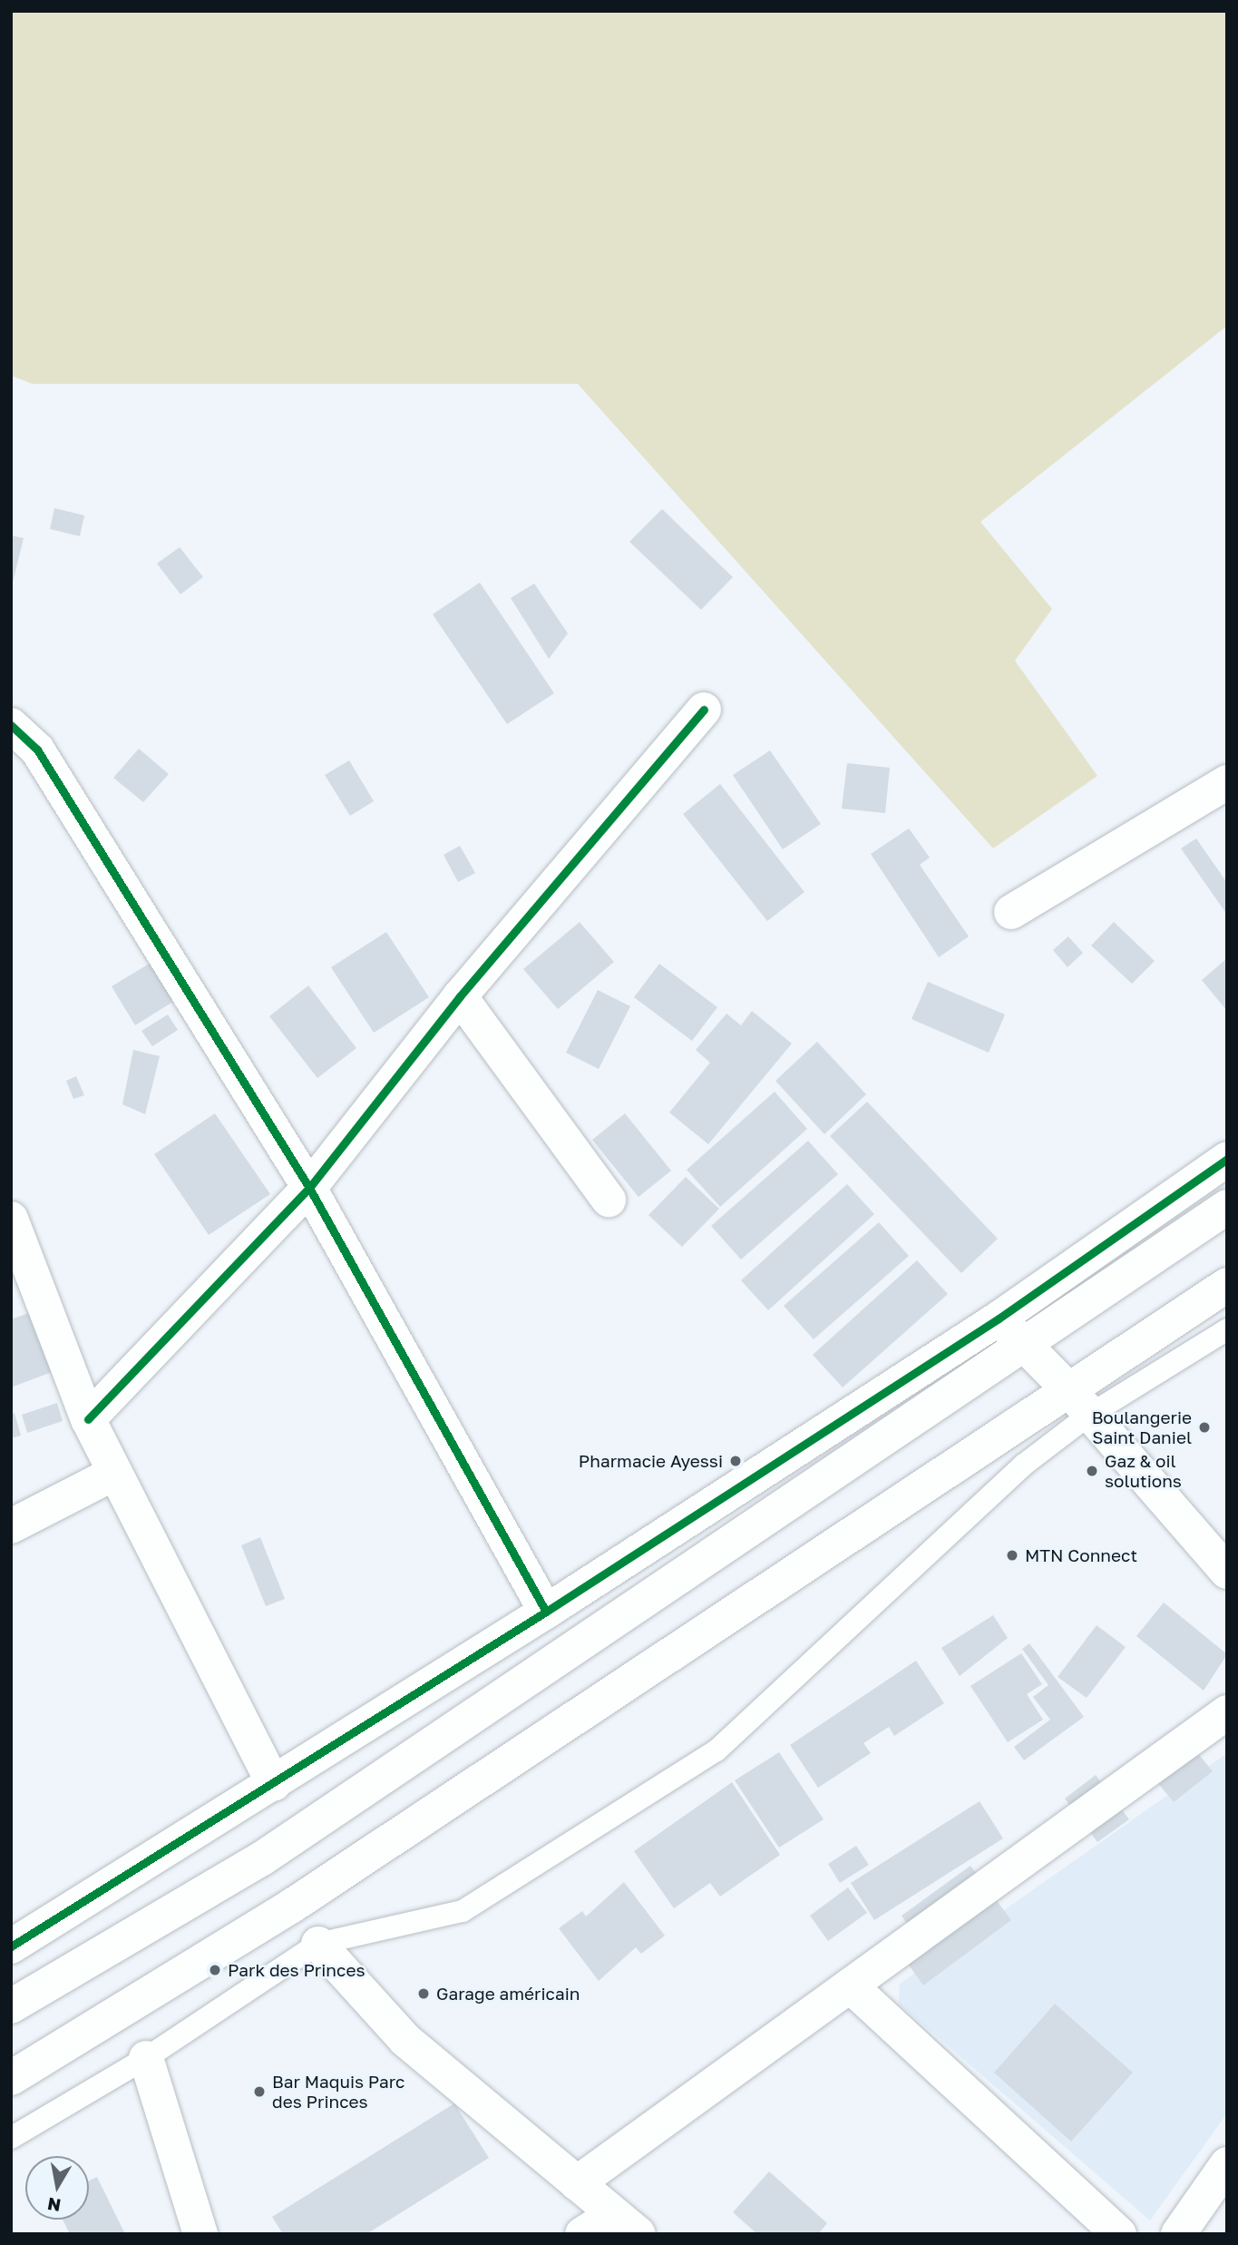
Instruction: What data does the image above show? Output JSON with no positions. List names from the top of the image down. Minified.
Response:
{"places":["Boulangerie Saint Daniel","Pharmacie Ayessi","Gaz & oil solutions","MTN Connect","Park des Princes","Garage américain","Bar Maquis Parc des Princes"],"north":"bottom"}
